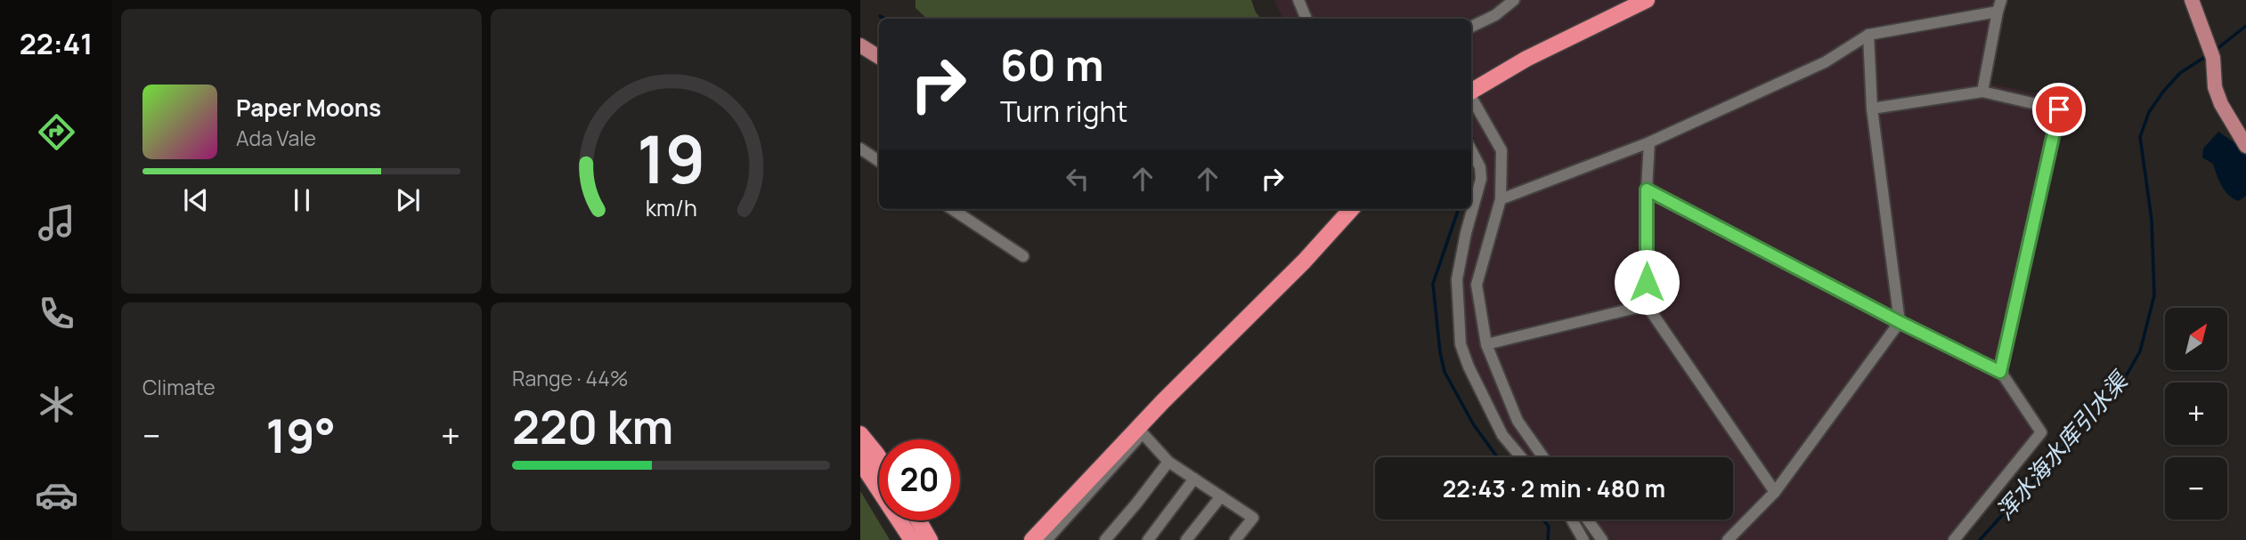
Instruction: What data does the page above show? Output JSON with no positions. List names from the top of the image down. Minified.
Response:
{"water":["浑水海水库引水渠"],"north":"top right","page":{"tabs":"22:41","turn":["60 m","Turn right"],"song":["Paper Moons","Ada Vale"],"tile":["Climate",["Range · 44%","220 km"]],"map_buttons":["+","−"],"heat":["−","19°","+"],"limit":"20","trip":"22:43 · 2 min · 480 m","gauge":["19","km/h"]}}
